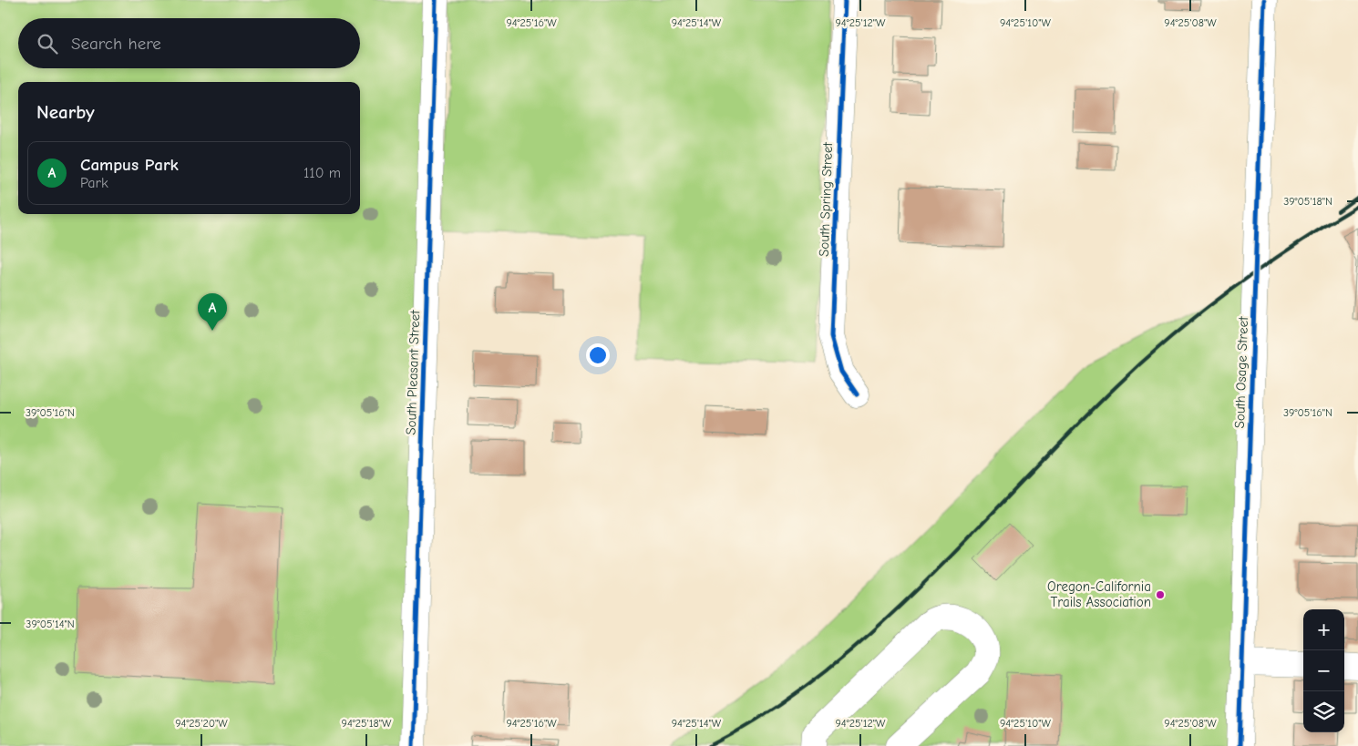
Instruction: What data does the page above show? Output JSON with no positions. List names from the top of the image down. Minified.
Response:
{"streets":{"street":["South Spring Street","South Pleasant Street","South Osage Street"]},"places":["Oregon-California Trails Association"],"page":{"search":"Search here","heading":"Nearby","list":[{"mark":"A","name":"Campus Park","note":"Park","value":"110 m"}],"pins":"A","map_buttons":["+","−"]},"coordinates":["94°25'16\"W","94°25'14\"W","94°25'12\"W","94°25'10\"W","94°25'08\"W","39°05'18\"N","39°05'16\"N","39°05'14\"N","94°25'20\"W","94°25'18\"W"]}
